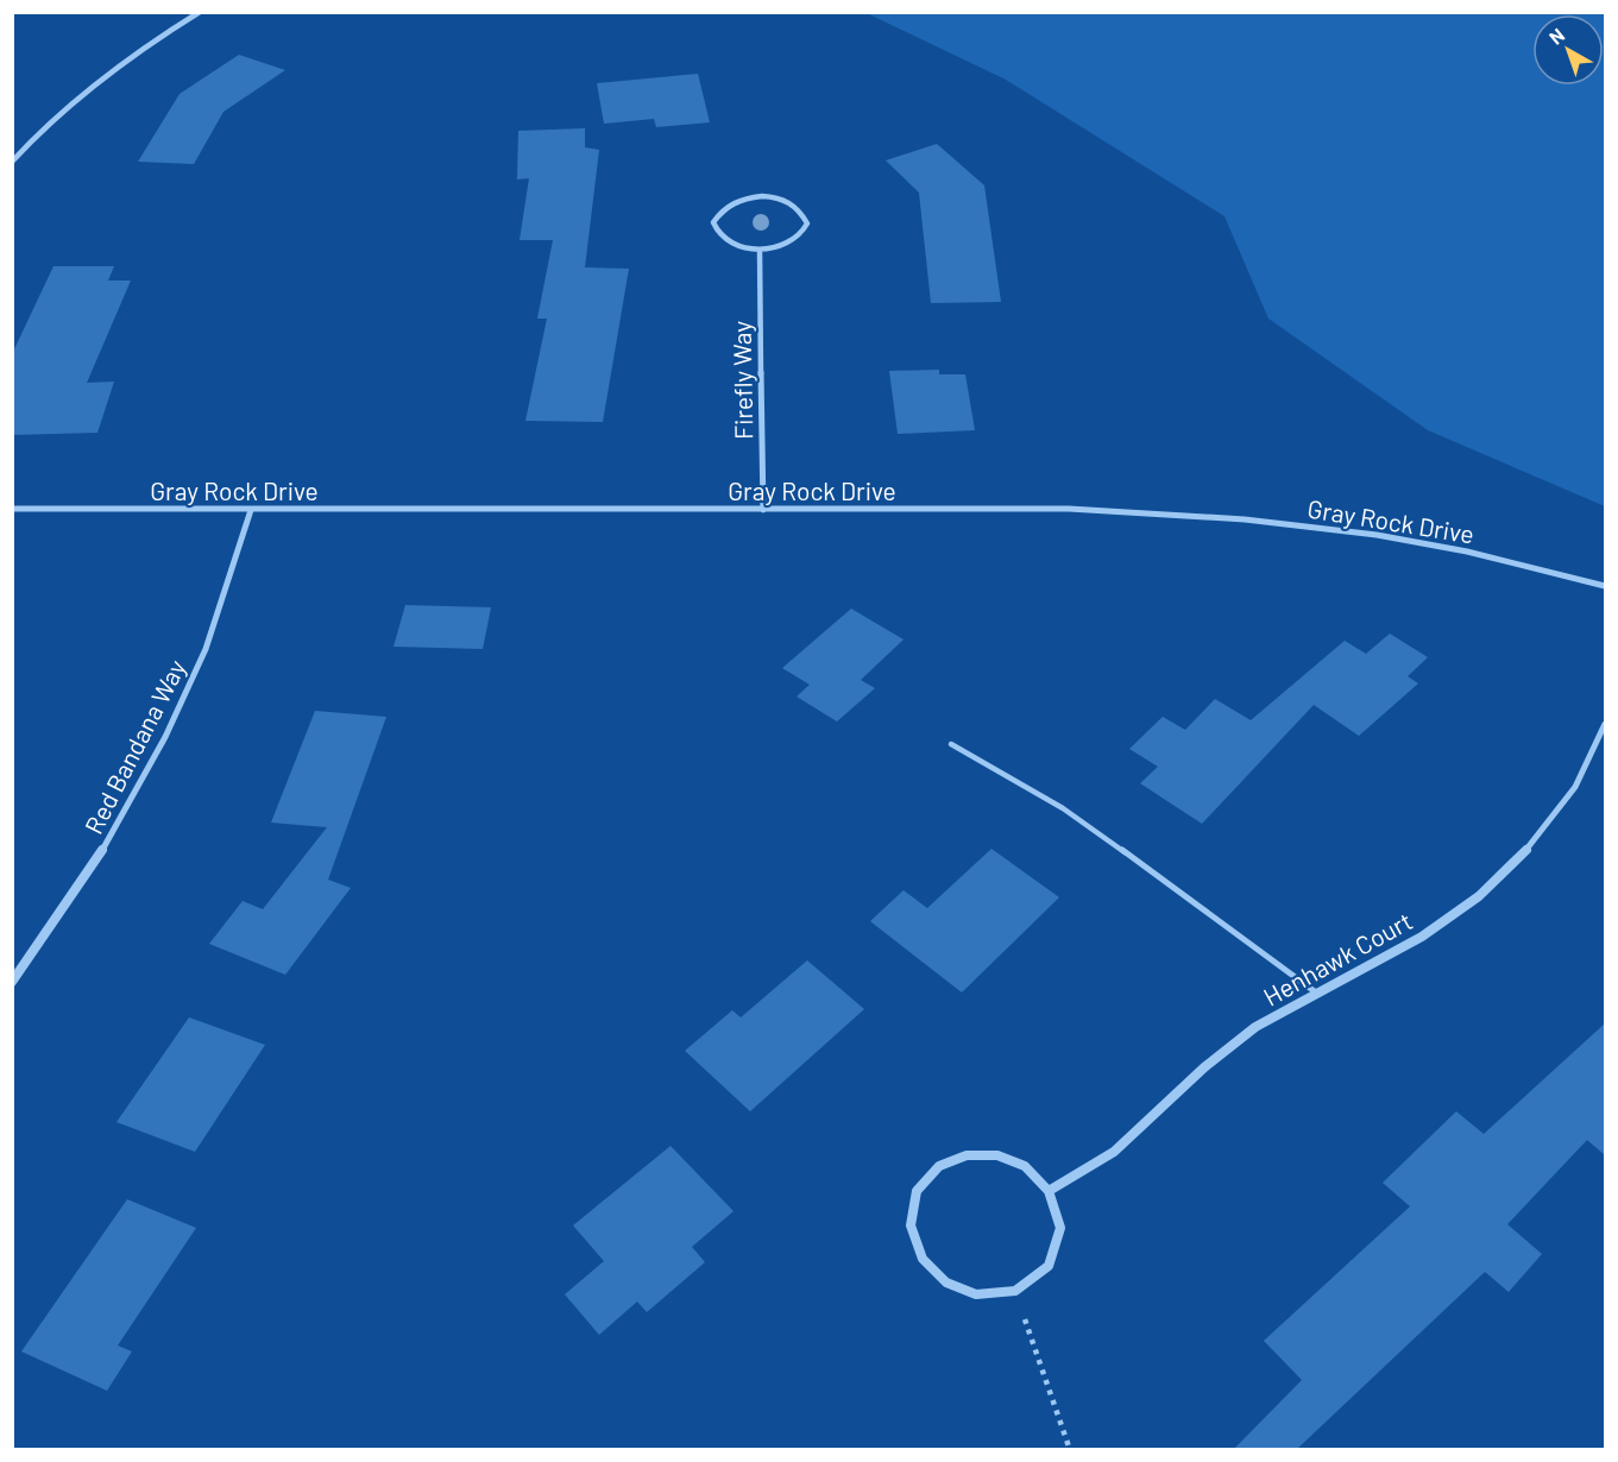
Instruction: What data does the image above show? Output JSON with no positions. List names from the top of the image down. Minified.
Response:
{"streets":{"street":["Firefly Way","Gray Rock Drive","Red Bandana Way","Henhawk Court"]},"crossings":[["Firefly Way","Gray Rock Drive"],["Gray Rock Drive","Red Bandana Way"]],"north":"top left"}
